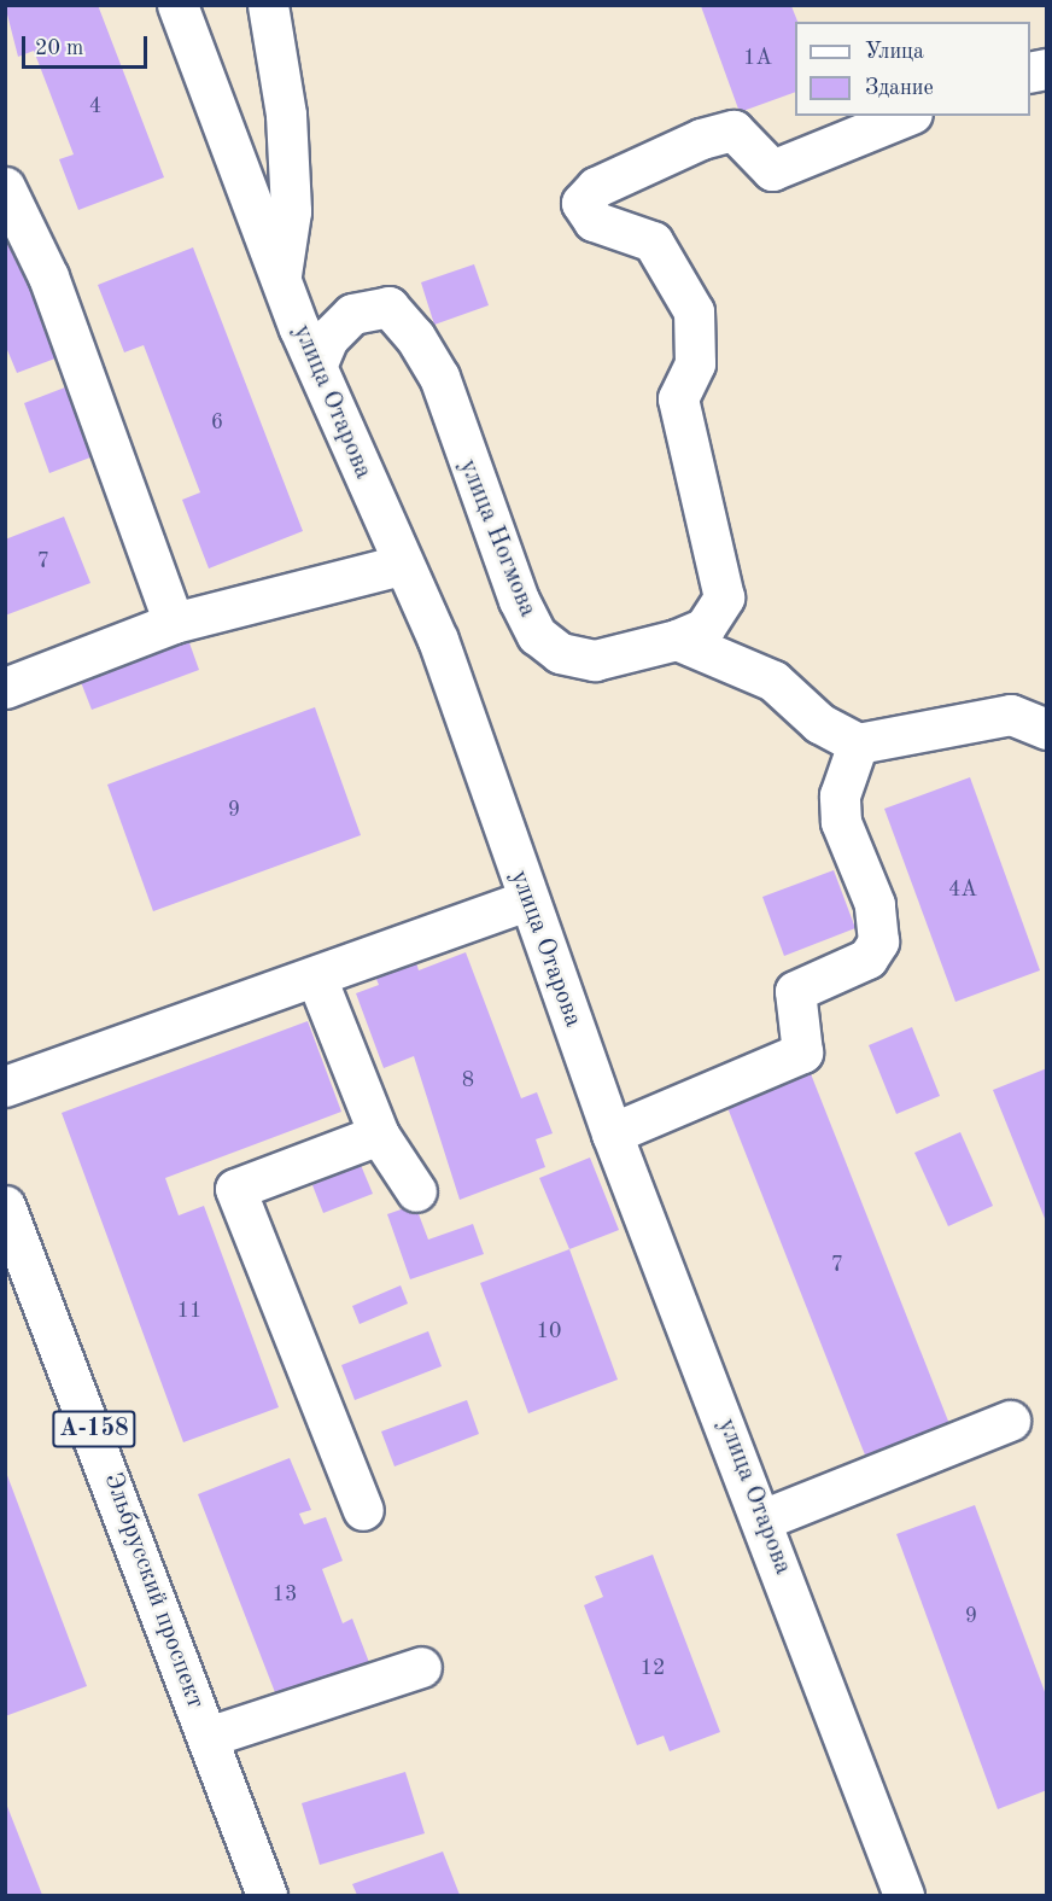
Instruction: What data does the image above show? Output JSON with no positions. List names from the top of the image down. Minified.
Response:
{"streets":{"street":["улица Отарова","улица Ногмова","А-158","Эльбрусский проспект"]},"crossings":[["улица Отарова","улица Ногмова"]],"house_numbers":["1А","4","6","7","9","4А","8","7","11","10","13","9","12"],"legend":["Улица","Здание"],"scale_bar":"20 m"}
